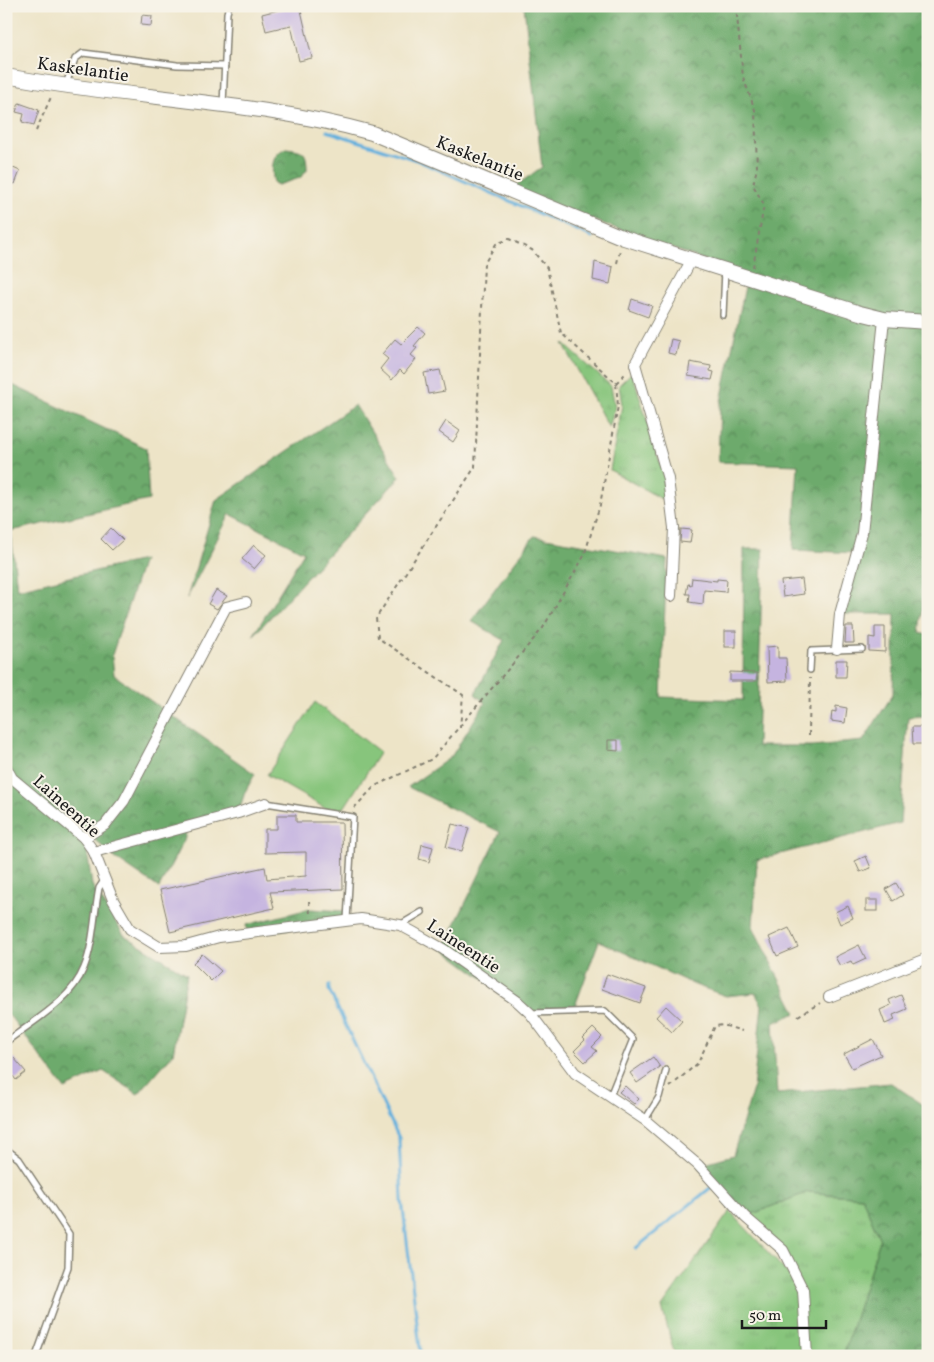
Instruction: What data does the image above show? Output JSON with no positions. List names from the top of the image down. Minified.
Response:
{"streets":{"street":["Kaskelantie","Laineentie"]},"scale_bar":"50 m"}
